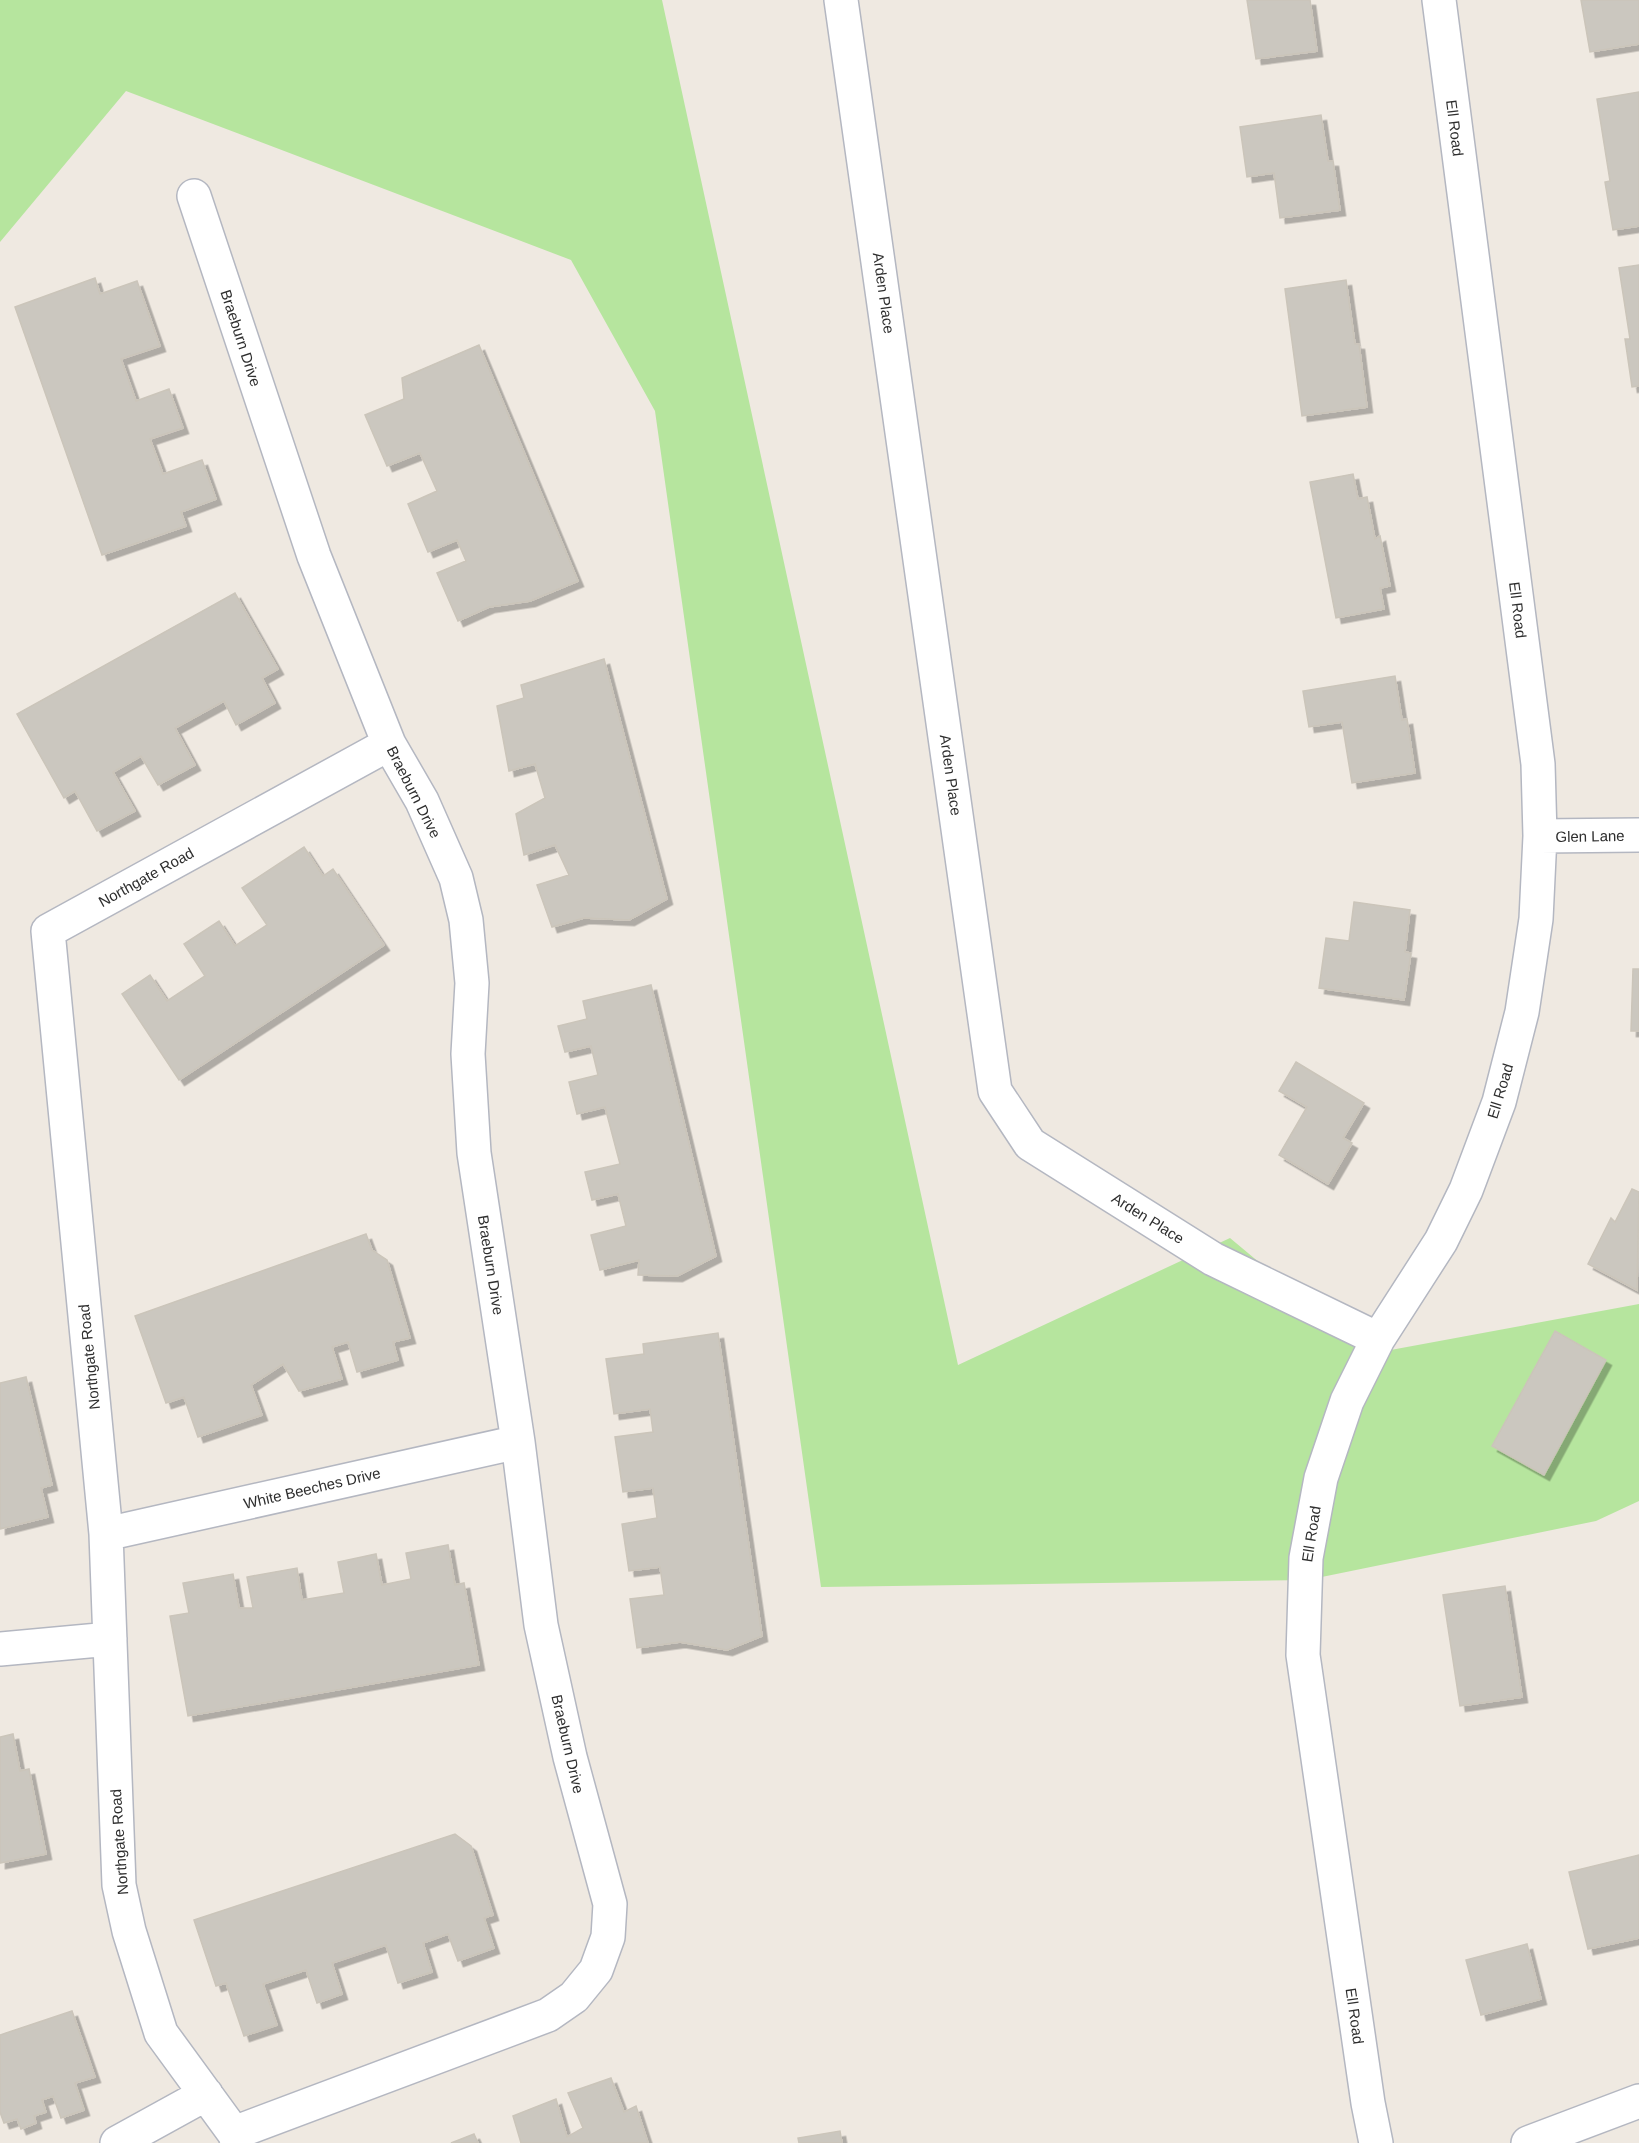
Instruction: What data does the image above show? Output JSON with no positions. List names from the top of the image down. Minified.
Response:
{"streets":{"street":["Ell Road","Arden Place","Braeburn Drive","Glen Lane","Northgate Road","White Beeches Drive"]},"crossings":[["Ell Road","Arden Place"],["Ell Road","Glen Lane"],["Braeburn Drive","Northgate Road"],["Braeburn Drive","White Beeches Drive"],["Northgate Road","White Beeches Drive"]]}
